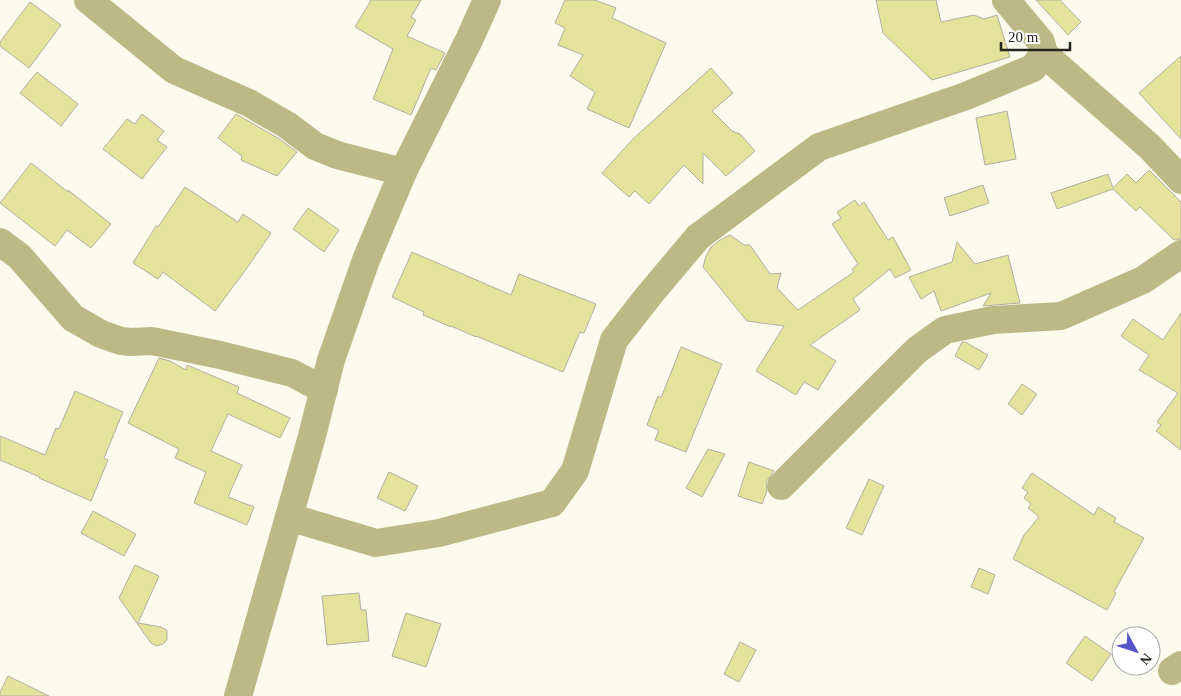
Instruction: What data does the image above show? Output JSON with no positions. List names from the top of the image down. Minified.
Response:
{"scale_bar":"20 m","north":"bottom right"}
